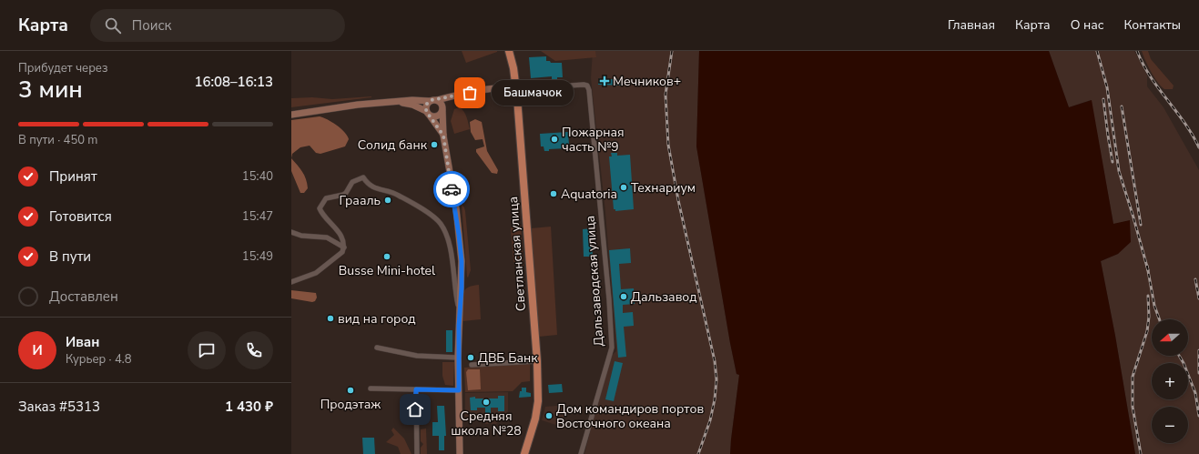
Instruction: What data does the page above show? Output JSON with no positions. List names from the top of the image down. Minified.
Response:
{"streets":{"main road":["Светланская улица"],"street":["Дальзаводская улица"]},"crossings":[["Светланская улица","Дальзаводская улица"]],"places":{"health":["Мечников+"],"other":["Башмачок","Пожарная часть №9","Солид банк","Технариум","Aquatoria","Грааль","Busse Mini-hotel","Дальзавод","вид на город","ДВБ Банк","Продэтаж","Средняя школа №28","Дом командиров портов Восточного океана"]},"north":"left","page":{"header":"Карта","search":"Поиск","nav":["Главная","Карта","О нас","Контакты"],"heading":["3 мин","Прибудет через","16:08–16:13"],"panel":["Иван","Курьер · 4.8","Заказ #5313","1 430 ₽"],"bubble":"Башмачок","bar":"В пути · 450 m","list":[["Принят","15:40"],["Готовится","15:47"],["В пути","15:49"],"Доставлен"],"map_buttons":["+","−"],"round":"И"}}
